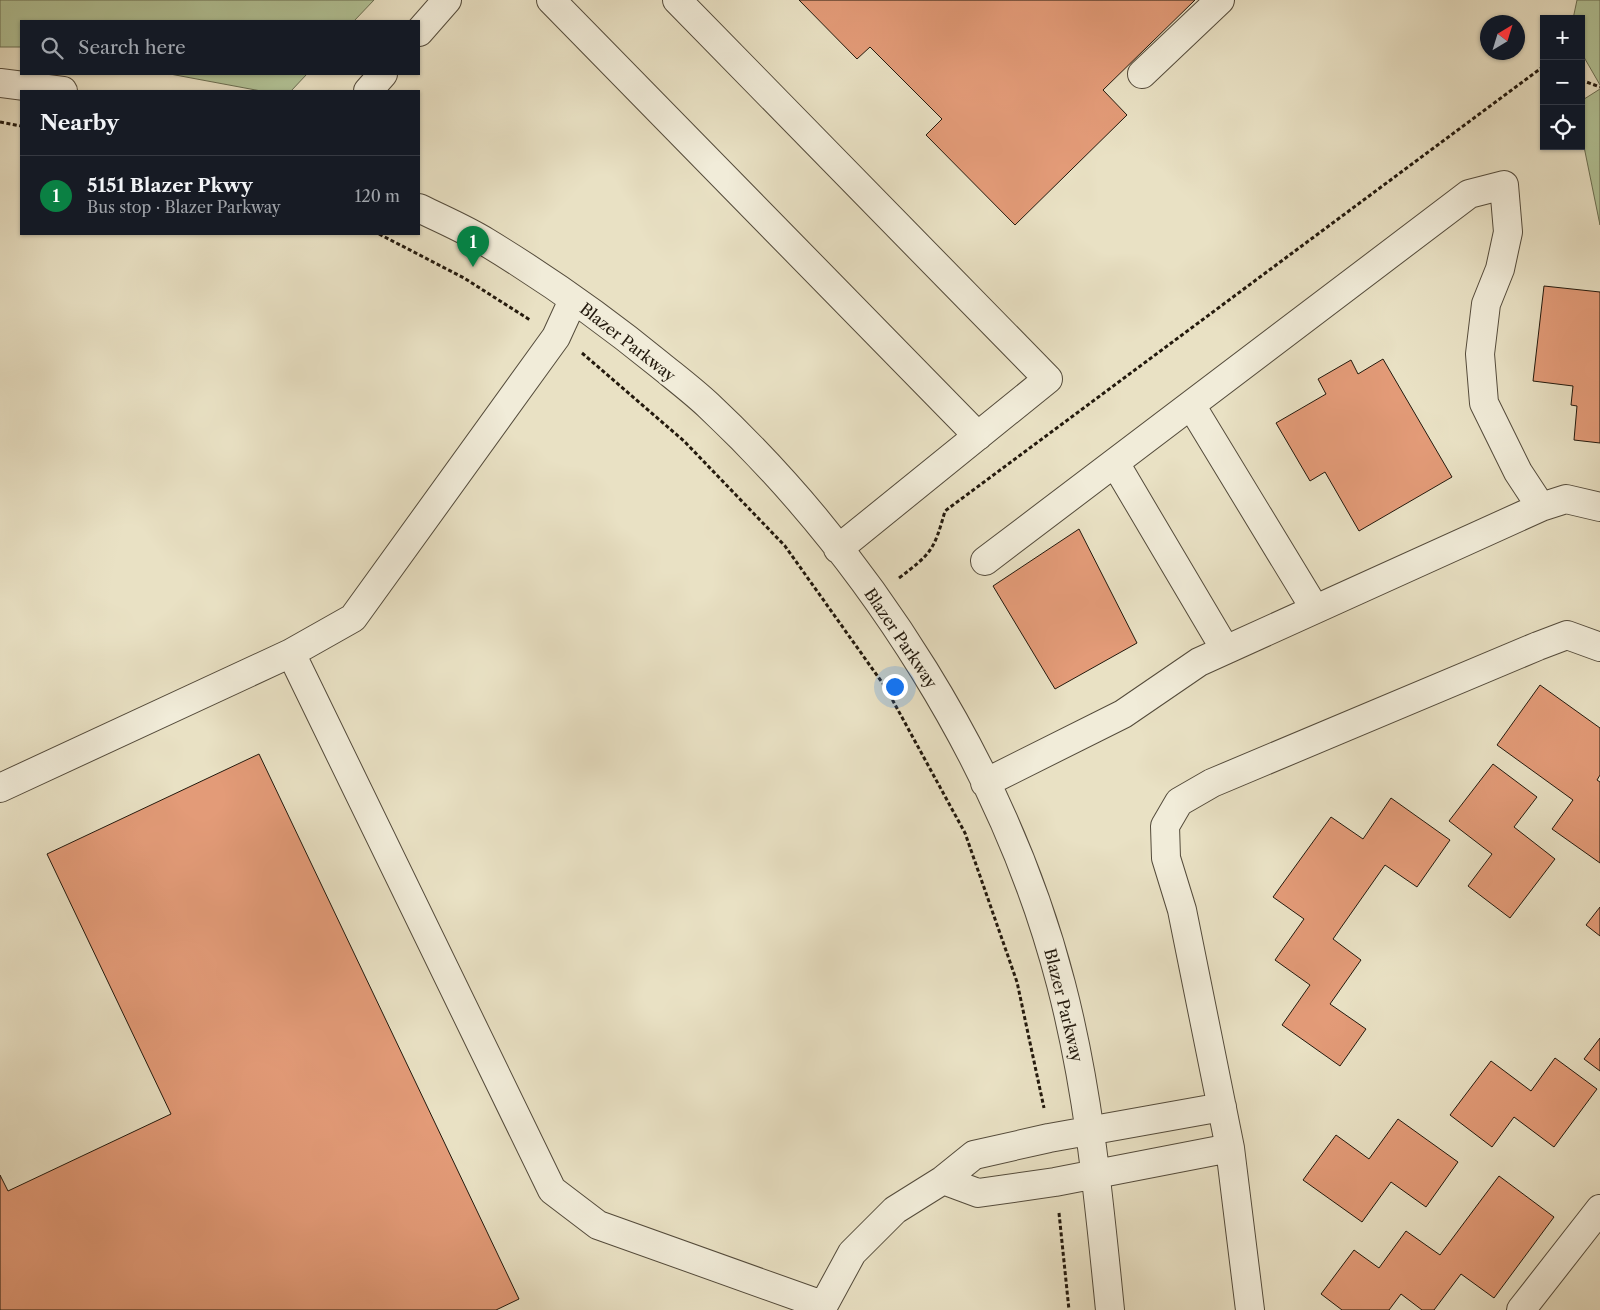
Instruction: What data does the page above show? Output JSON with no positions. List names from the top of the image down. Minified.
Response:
{"streets":{"street":["Blazer Parkway"]},"north":"top right","page":{"map_buttons":["+","−"],"search":"Search here","heading":"Nearby","list":[{"mark":"1","name":"5151 Blazer Pkwy","note":"Bus stop · Blazer Parkway","value":"120 m"}],"pins":"1"}}
